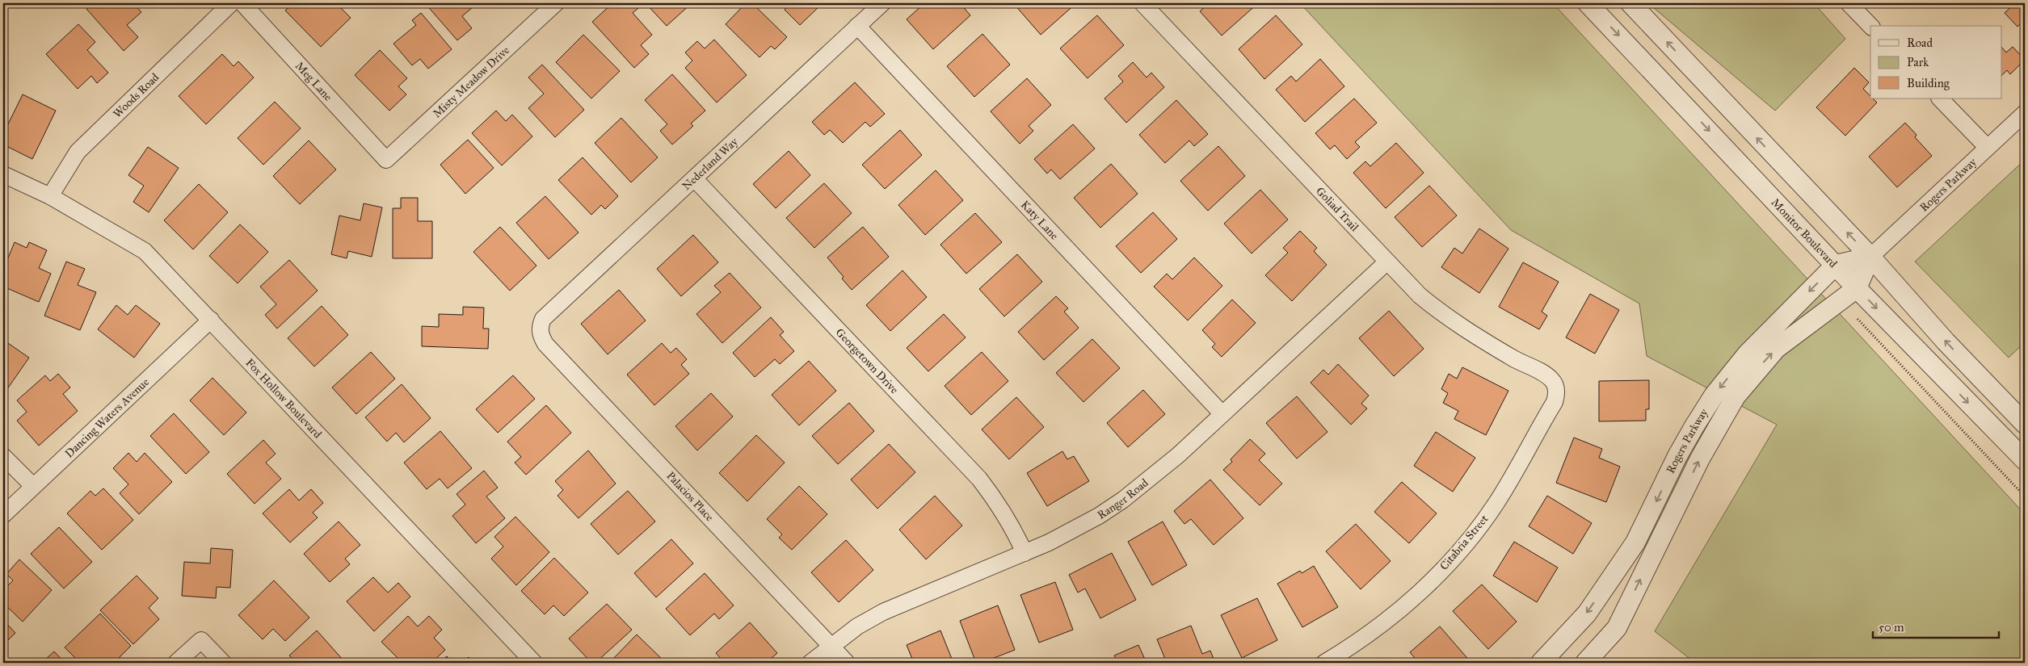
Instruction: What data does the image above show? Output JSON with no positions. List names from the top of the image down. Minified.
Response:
{"streets":{"street":["Meg Lane","Misty Meadow Drive","Woods Road","Nederland Way","Rogers Parkway","Goliad Trail","Katy Lane","Monitor Boulevard","Georgetown Drive","Fox Hollow Boulevard","Dancing Waters Avenue","Palacios Place","Ranger Road","Citabria Street"]},"crossings":[["Meg Lane","Misty Meadow Drive"],["Woods Road","Fox Hollow Boulevard"],["Nederland Way","Katy Lane"],["Nederland Way","Georgetown Drive"],["Nederland Way","Palacios Place"],["Rogers Parkway","Monitor Boulevard"],["Goliad Trail","Ranger Road"],["Goliad Trail","Citabria Street"],["Katy Lane","Ranger Road"],["Georgetown Drive","Ranger Road"],["Fox Hollow Boulevard","Dancing Waters Avenue"],["Palacios Place","Ranger Road"]],"legend":["Road","Park","Building"],"scale_bar":"50 m"}
